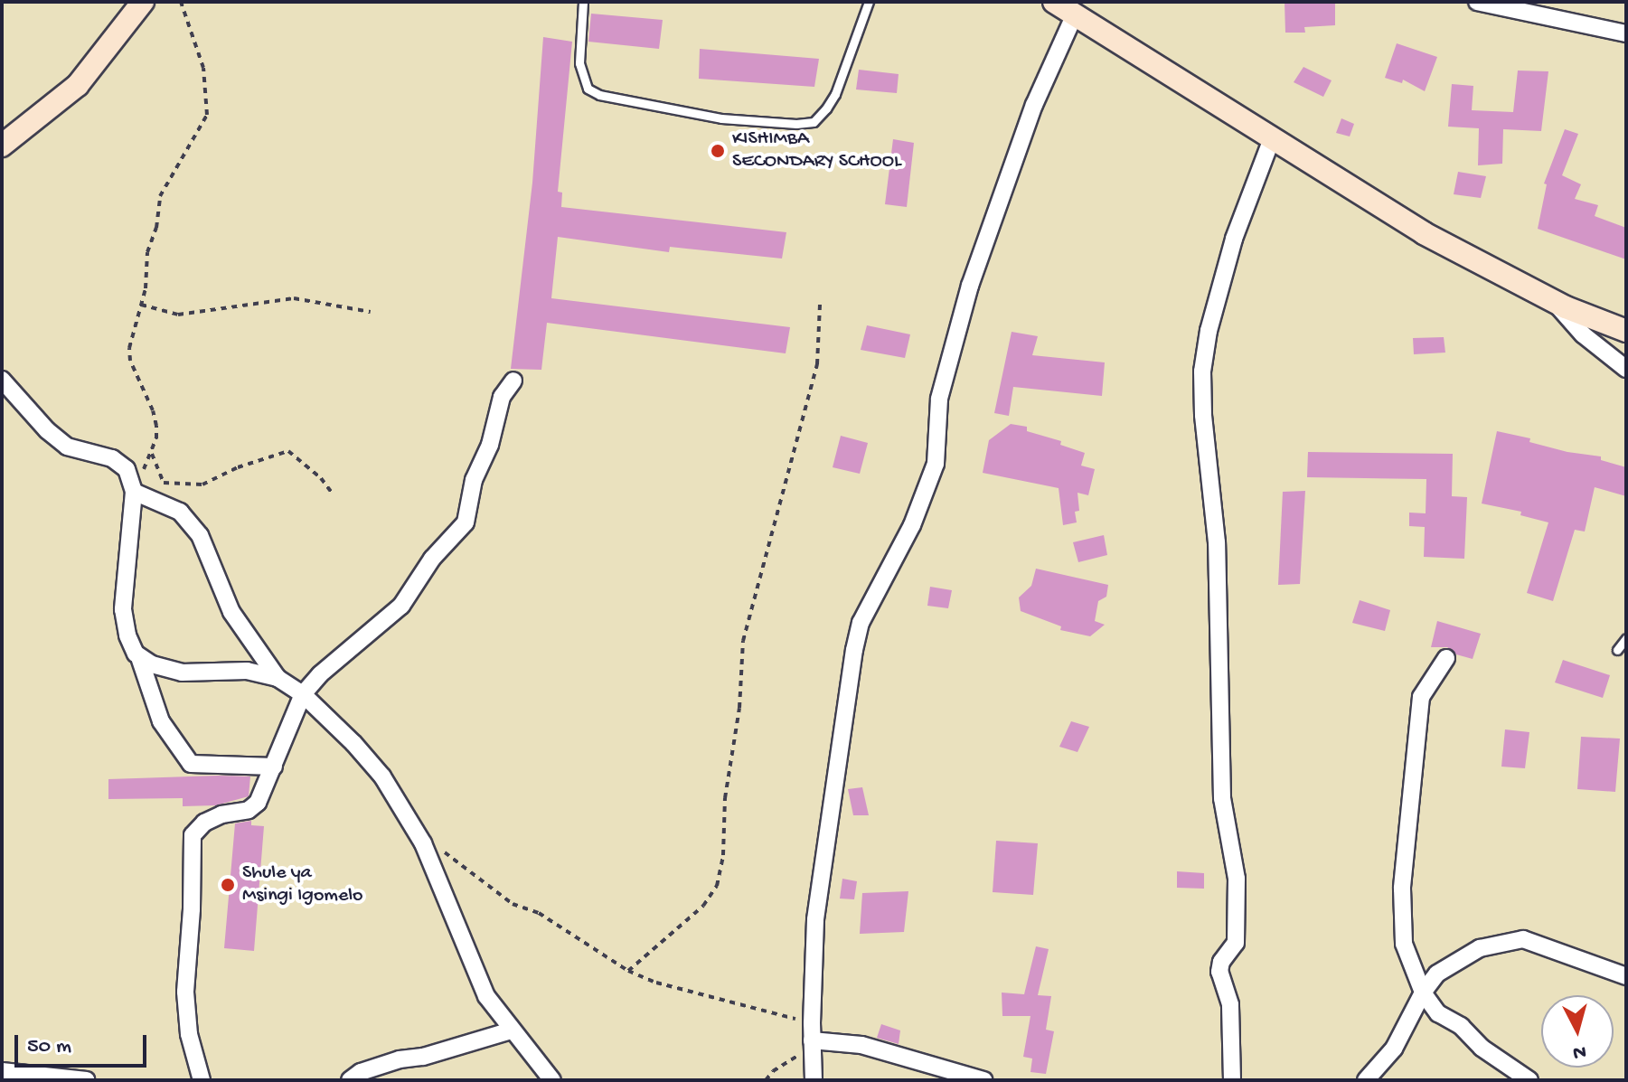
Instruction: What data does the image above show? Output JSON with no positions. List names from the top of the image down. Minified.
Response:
{"places":["KISHIMBA SECONDARY SCHOOL","Shule ya Msingi Igomelo"],"scale_bar":"50 m","north":"bottom"}
